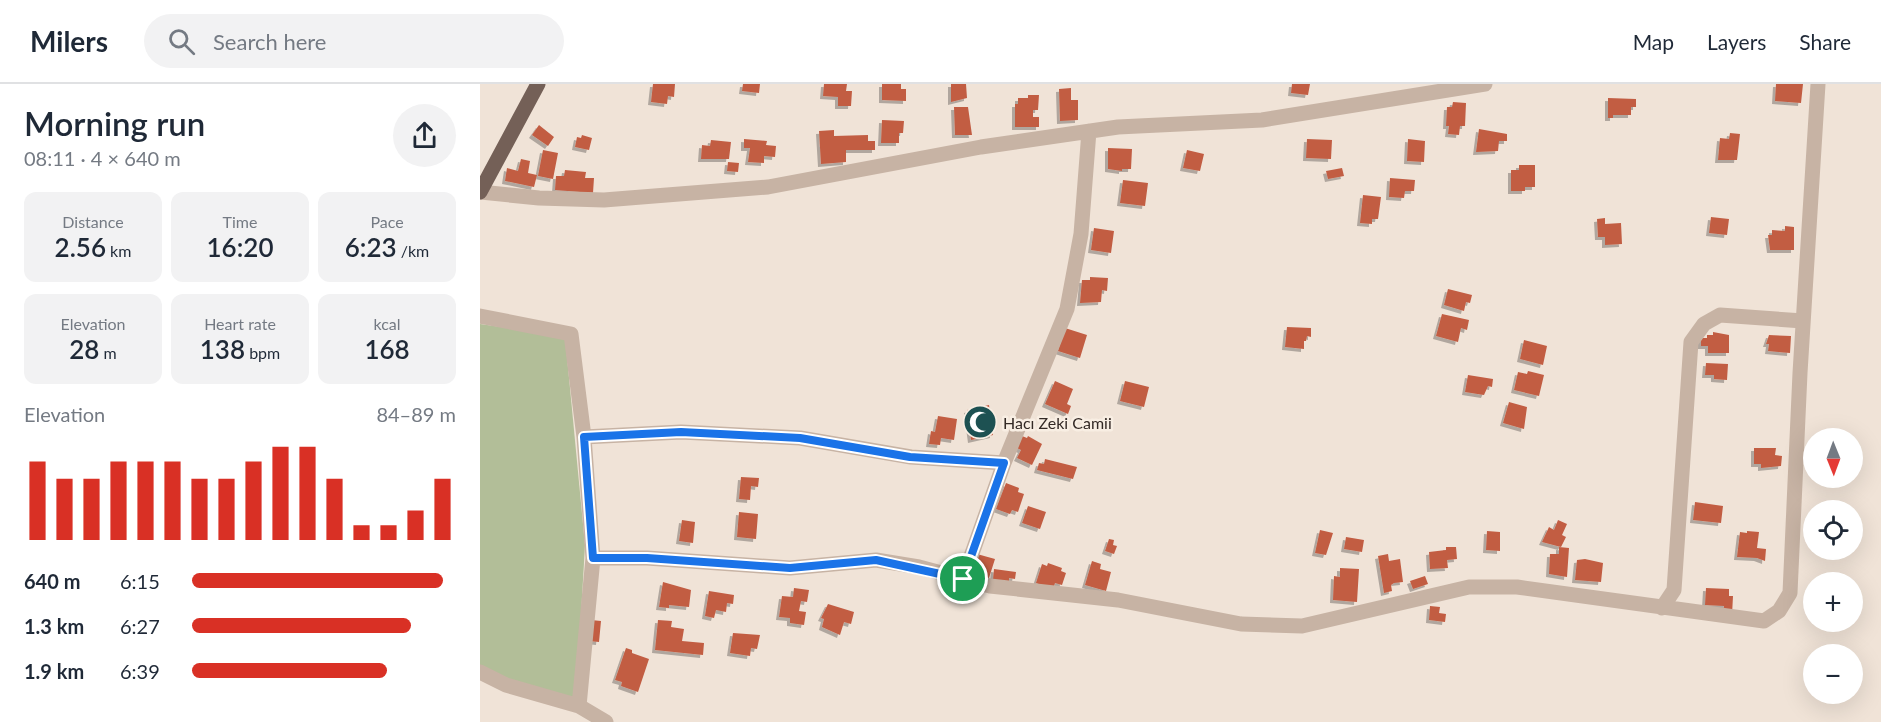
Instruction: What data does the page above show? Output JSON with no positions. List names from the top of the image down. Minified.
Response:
{"places":{"mosque":["Hacı Zeki Camii"]},"north":"bottom","page":{"header":"Milers","search":"Search here","nav":["Map","Layers","Share"],"heading":["Morning run","08:11 · 4 × 640 m"],"stats":[["Distance","2.56 km"],["Time","16:20"],["Pace","6:23 /km"],["Elevation","28 m"],["Heart rate","138 bpm"],["kcal","168"]],"chart":["Elevation","84–89 m"],"map_buttons":["+","−"],"list":[{"name":"640 m","note":"6:15"},{"name":"1.3 km","note":"6:27"},{"name":"1.9 km","note":"6:39"}]}}
